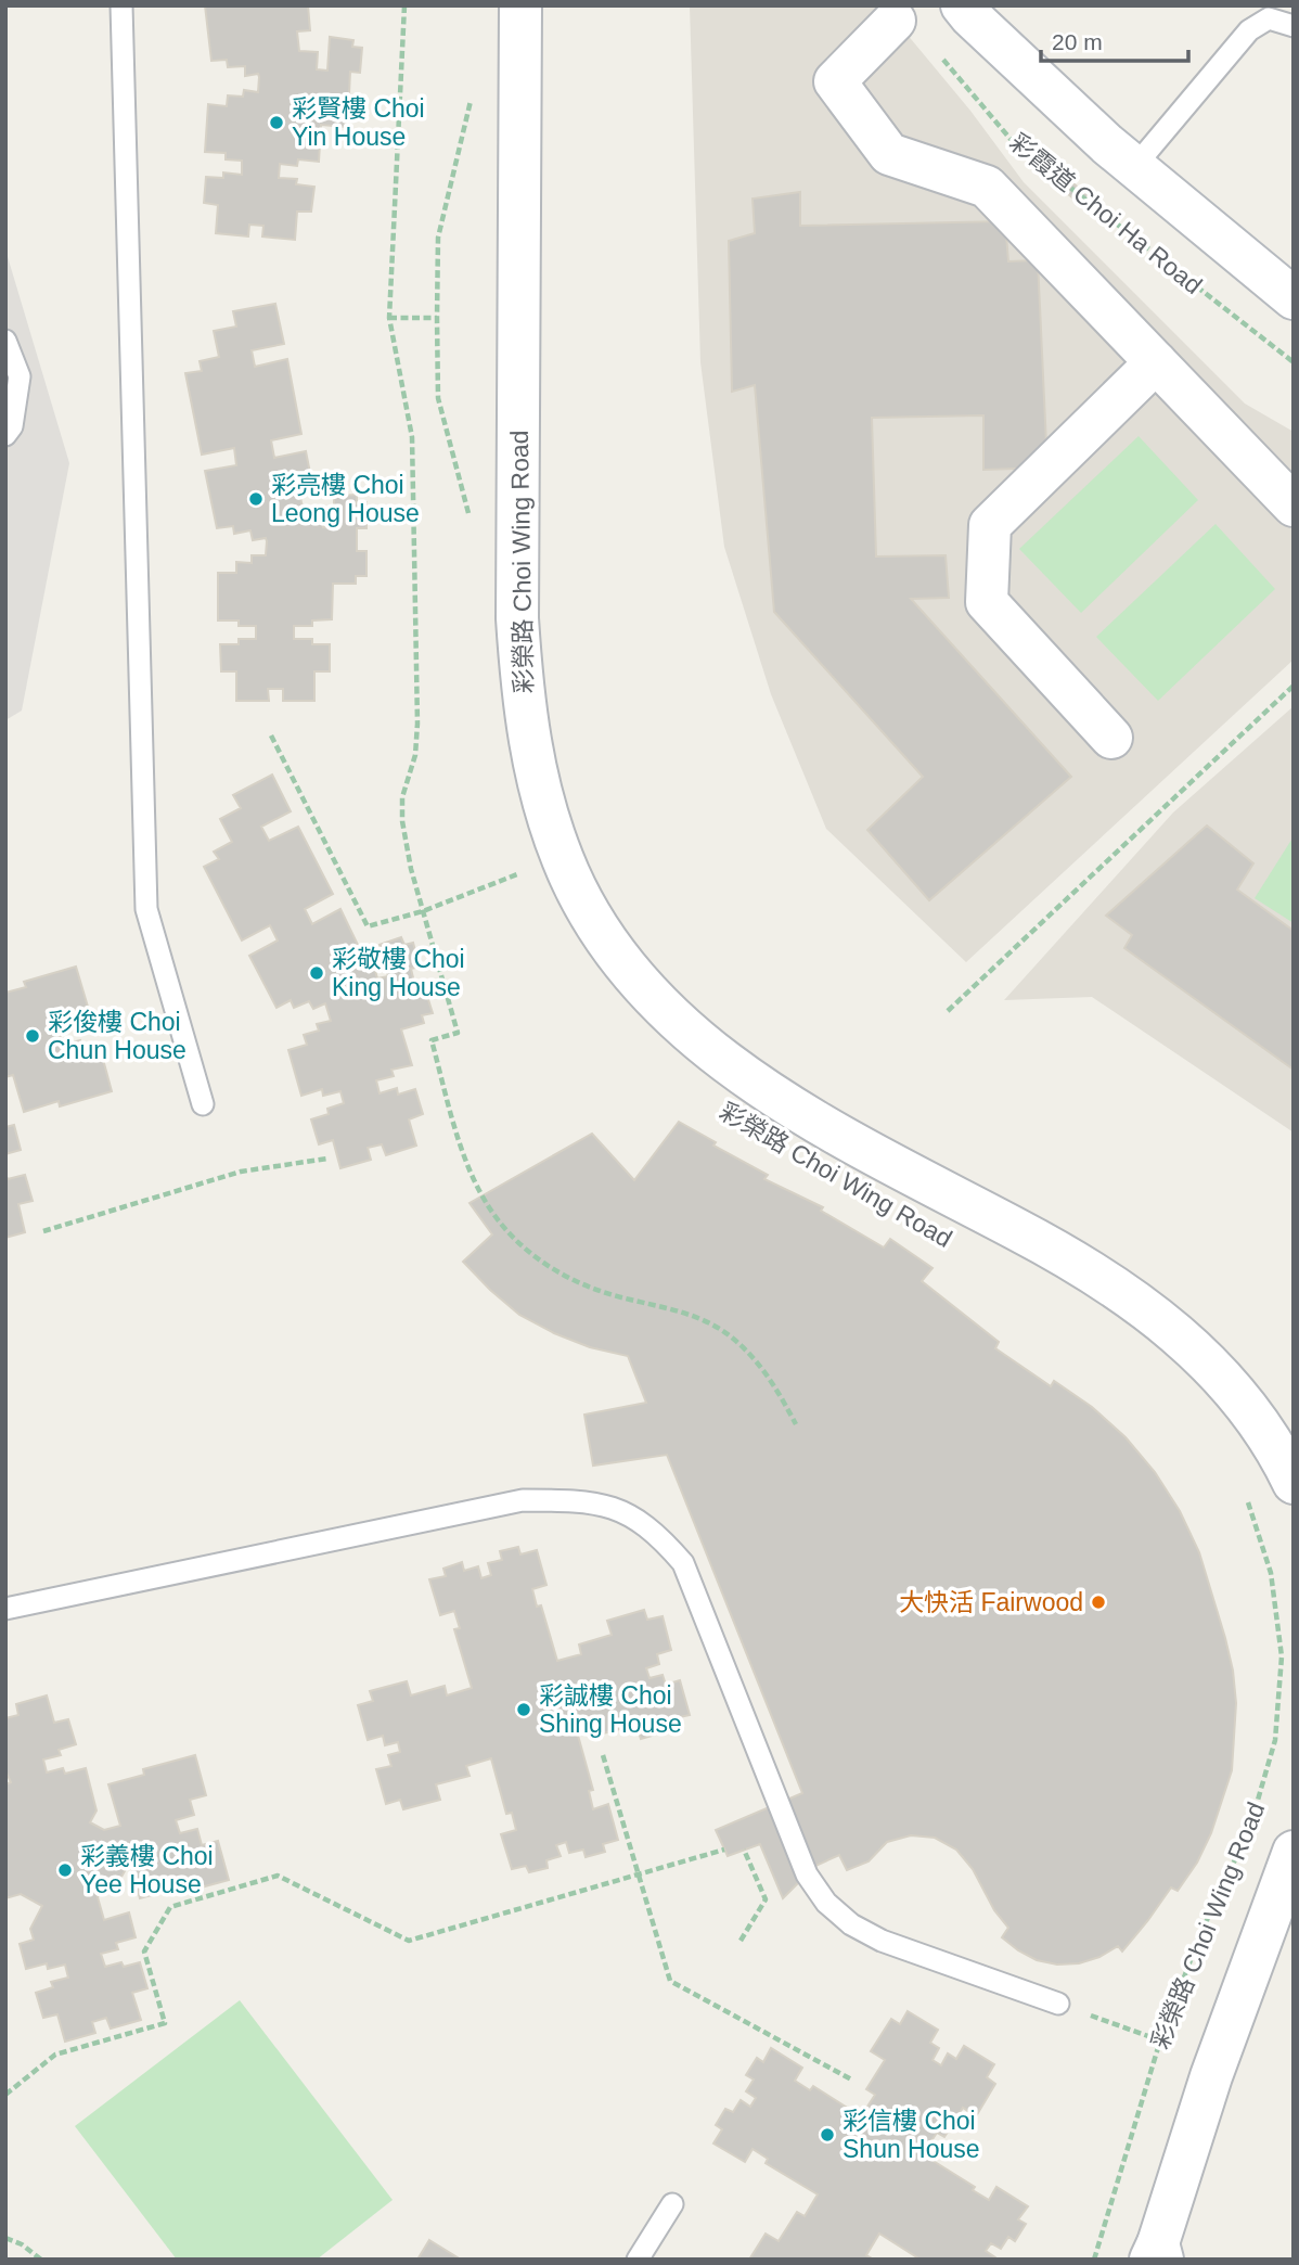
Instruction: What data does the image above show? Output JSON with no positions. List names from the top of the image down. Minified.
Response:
{"streets":{"street":["彩榮路 Choi Wing Road"],"path":["彩霞道 Choi Ha Road"]},"places":["彩賢樓 Choi Yin House","彩亮樓 Choi Leong House","彩敬樓 Choi King House","彩俊樓 Choi Chun House","大快活 Fairwood","彩誠樓 Choi Shing House","彩義樓 Choi Yee House","彩信樓 Choi Shun House"],"scale_bar":"20 m"}
